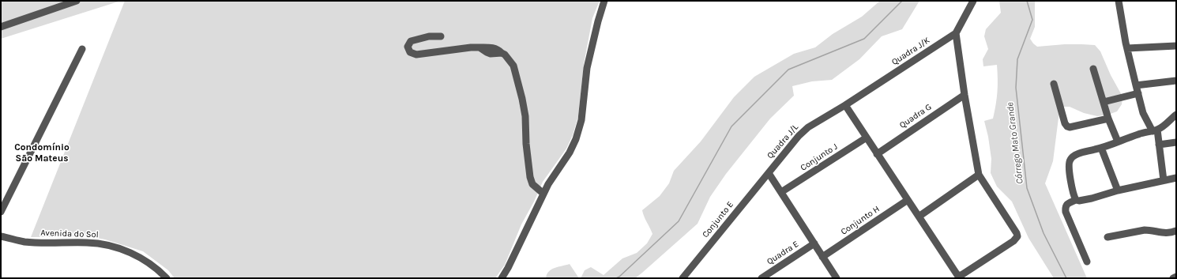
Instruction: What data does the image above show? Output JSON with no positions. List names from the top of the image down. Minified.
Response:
{"streets":{"street":["Quadra J/K","Quadra G","Quadra J/L","Conjunto J","Conjunto E","Conjunto H","Avenida do Sol","Quadra E"]},"crossings":[["Quadra J/K","Quadra J/L"],["Quadra J/L","Conjunto E"]],"districts":["Condomínio São Mateus"],"water":["Córrego Mato Grande"]}
